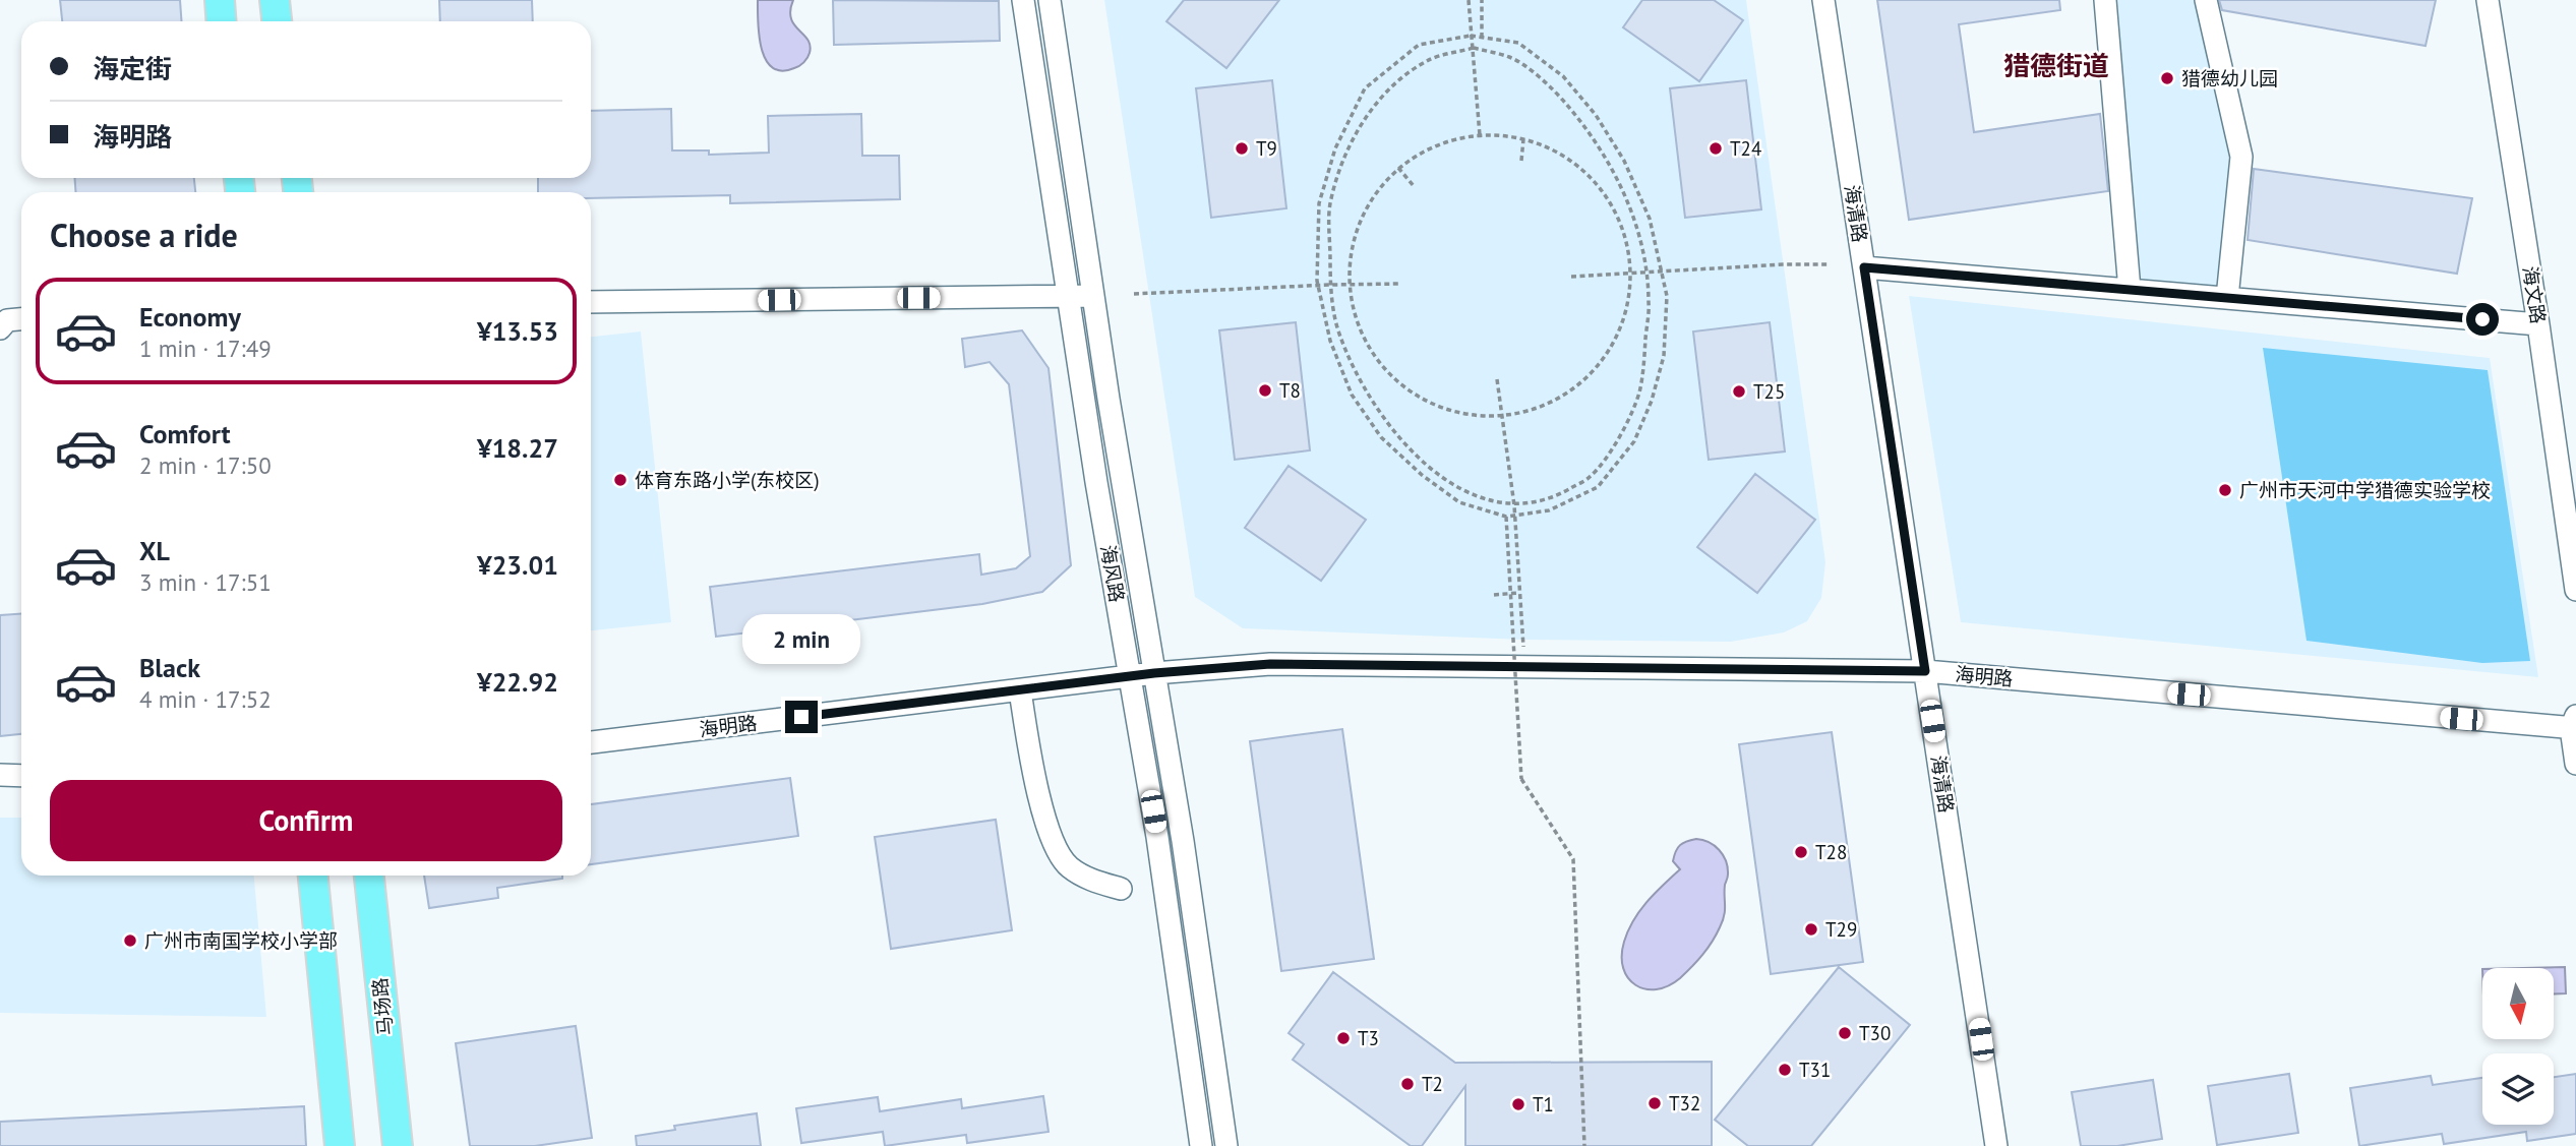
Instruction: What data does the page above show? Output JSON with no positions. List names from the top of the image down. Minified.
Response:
{"streets":{"main road":["马场路"],"street":["海清路","海文路","海风路","海明路"]},"crossings":[["海清路","海明路"],["海风路","海明路"]],"districts":["猎德街道"],"places":["猎德幼儿园","T9","T24","T8","T25","体育东路小学(东校区)","广州市天河中学猎德实验学校","T28","T29","广州市南国学校小学部","T30","T3","T31","T2","T32","T1"],"north":"bottom","page":{"banner":["海定街","海明路"],"heading":"Choose a ride","list":[{"name":"Economy","note":"1 min · 17:49","value":"¥13.53"},{"name":"Comfort","note":"2 min · 17:50","value":"¥18.27"},{"name":"XL","note":"3 min · 17:51","value":"¥23.01"},{"name":"Black","note":"4 min · 17:52","value":"¥22.92"}],"bubble":"2 min","buttons":"Confirm"}}
